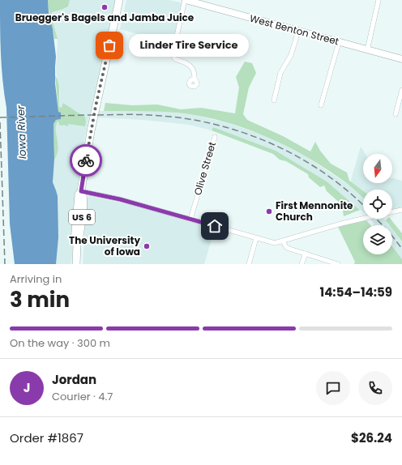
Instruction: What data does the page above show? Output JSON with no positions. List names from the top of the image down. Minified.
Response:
{"streets":{"main road":["US 6"],"street":["West Benton Street","Olive Street"]},"water":["Iowa River"],"places":["Bruegger's Bagels and Jamba Juice","Linder Tire Service","First Mennonite Church","The University of Iowa"],"north":"bottom","page":{"bubble":"Linder Tire Service","heading":["3 min","Arriving in","14:54–14:59"],"panel":["Jordan","Courier · 4.7","Order #1867","$26.24"],"bar":"On the way · 300 m","round":"J"}}
